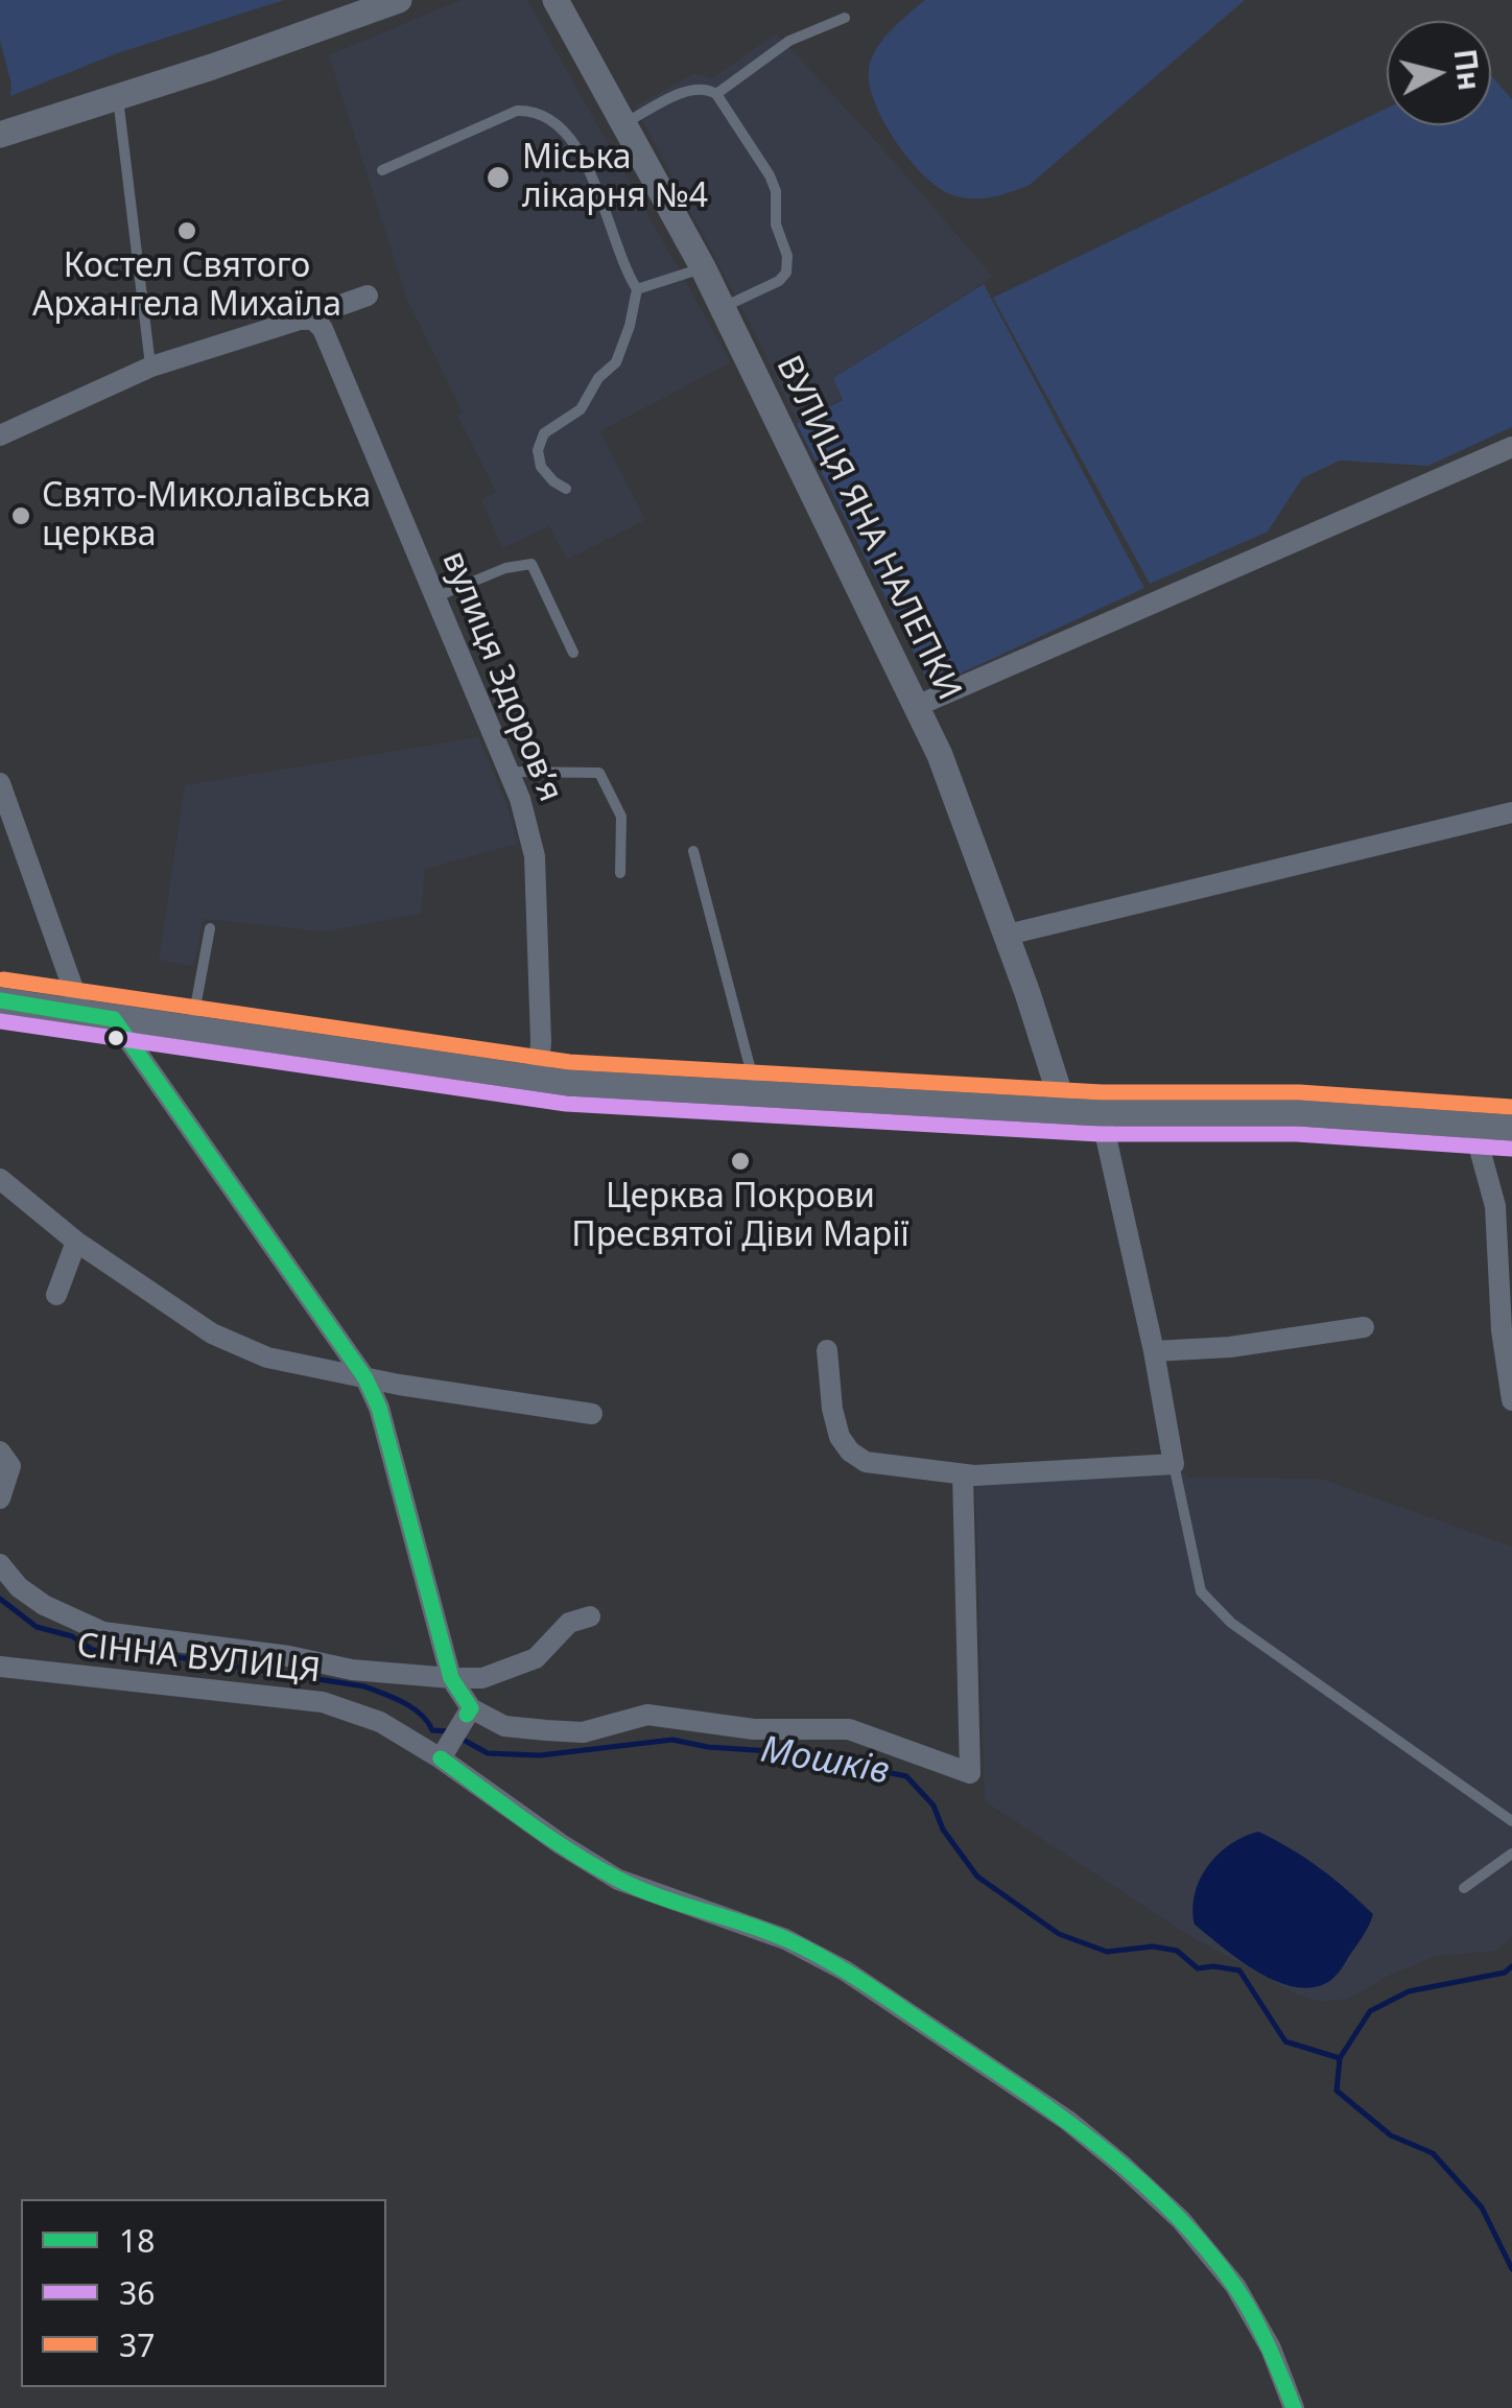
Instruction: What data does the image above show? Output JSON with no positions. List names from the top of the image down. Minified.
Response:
{"streets":{"street":["ВУЛИЦЯ ЯНА НАЛЕПКИ","вулиця Здоровʼя","СІННА ВУЛИЦЯ"]},"water":["Мошків"],"places":["Міська лікарня №4","Костел Святого Архангела Михаїла","Свято-Миколаївська церква","Церква Покрови Пресвятої Діви Марії"],"lines":["transit line 37","transit line 18","transit line 36"],"legend":["18","36","37"],"north":"right"}
